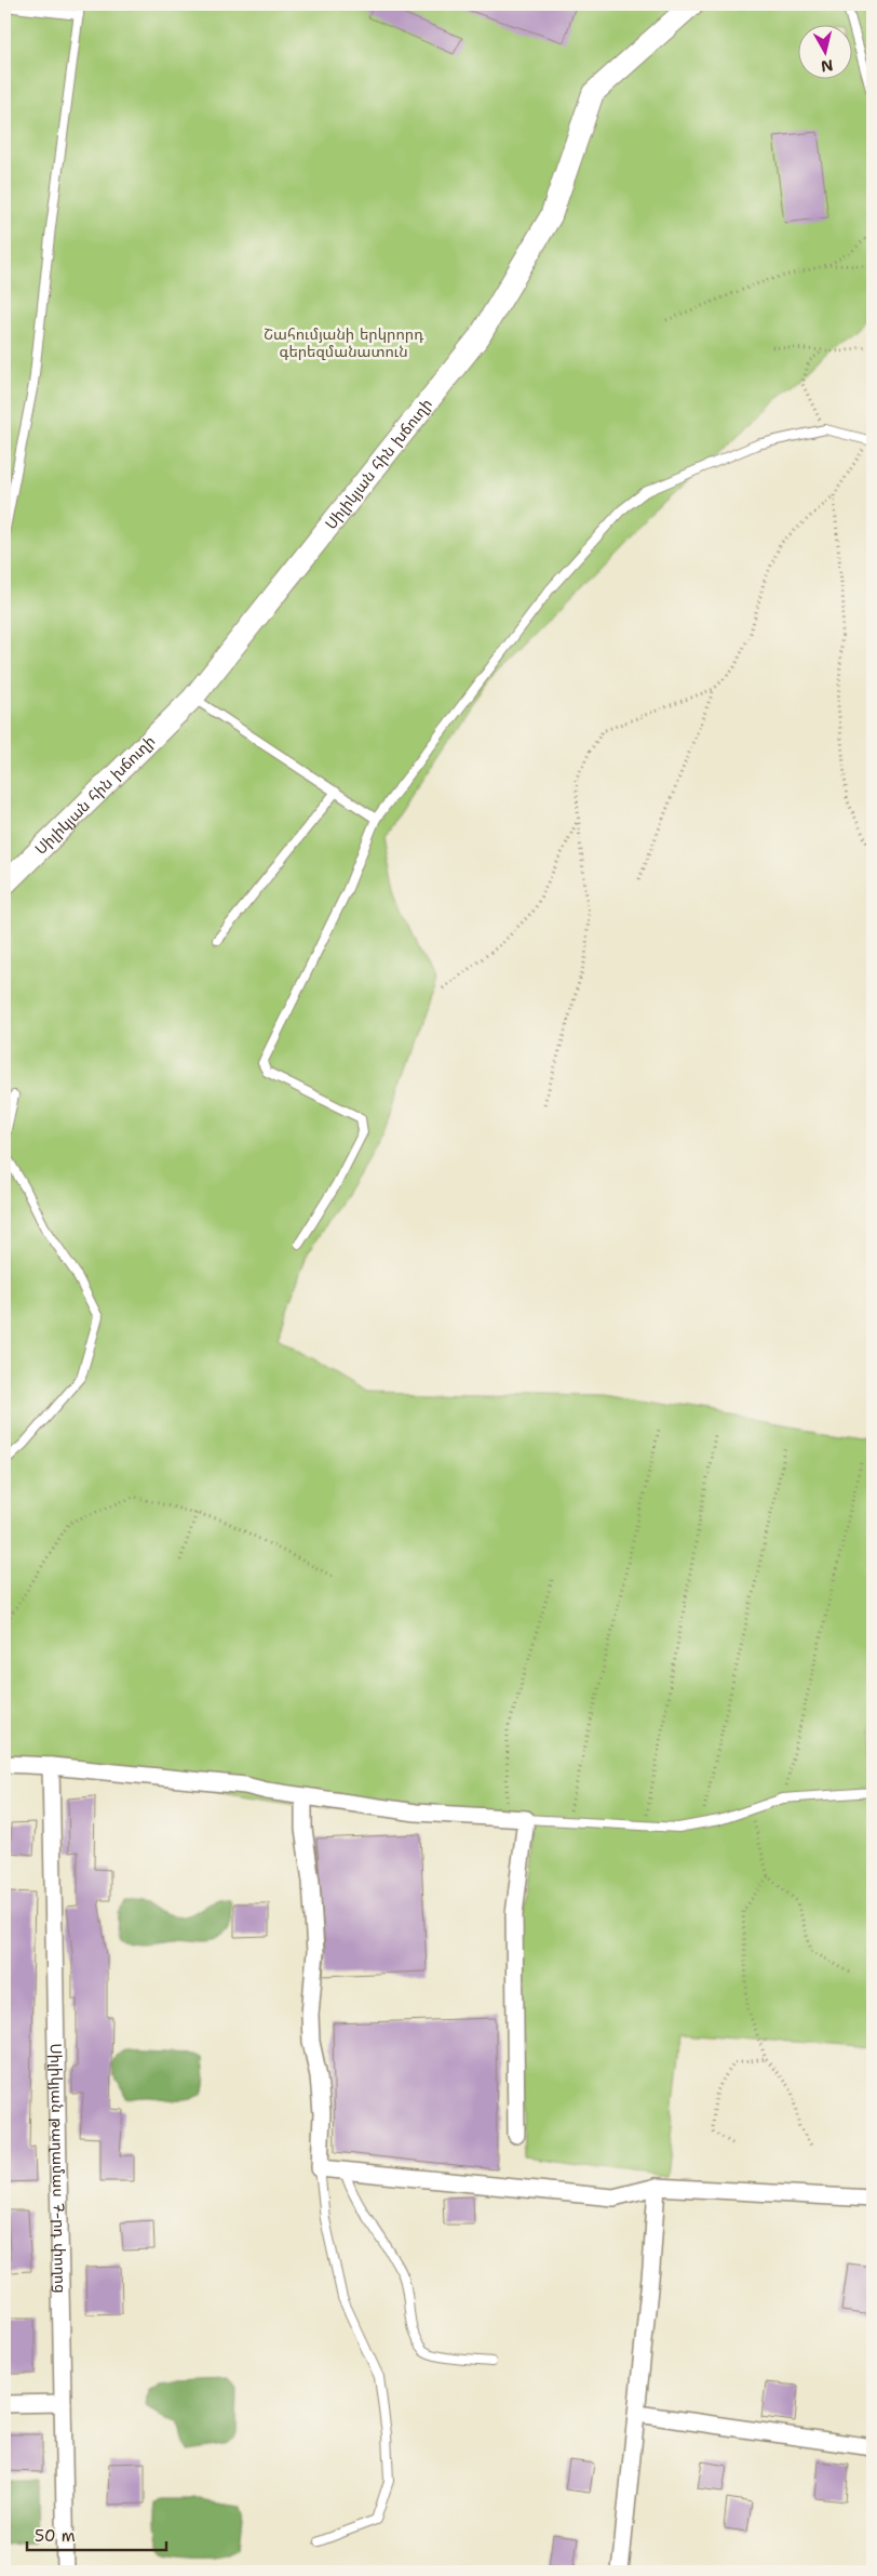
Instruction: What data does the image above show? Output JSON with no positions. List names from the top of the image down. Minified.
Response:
{"streets":{"street":["Սիլիկյան հին խճուղի","Սիլիկյան թաղամաս 7-րդ փողոց"]},"parks":["Շահումյանի երկրորդ գերեզմանատուն"],"scale_bar":"50 m","north":"bottom"}
